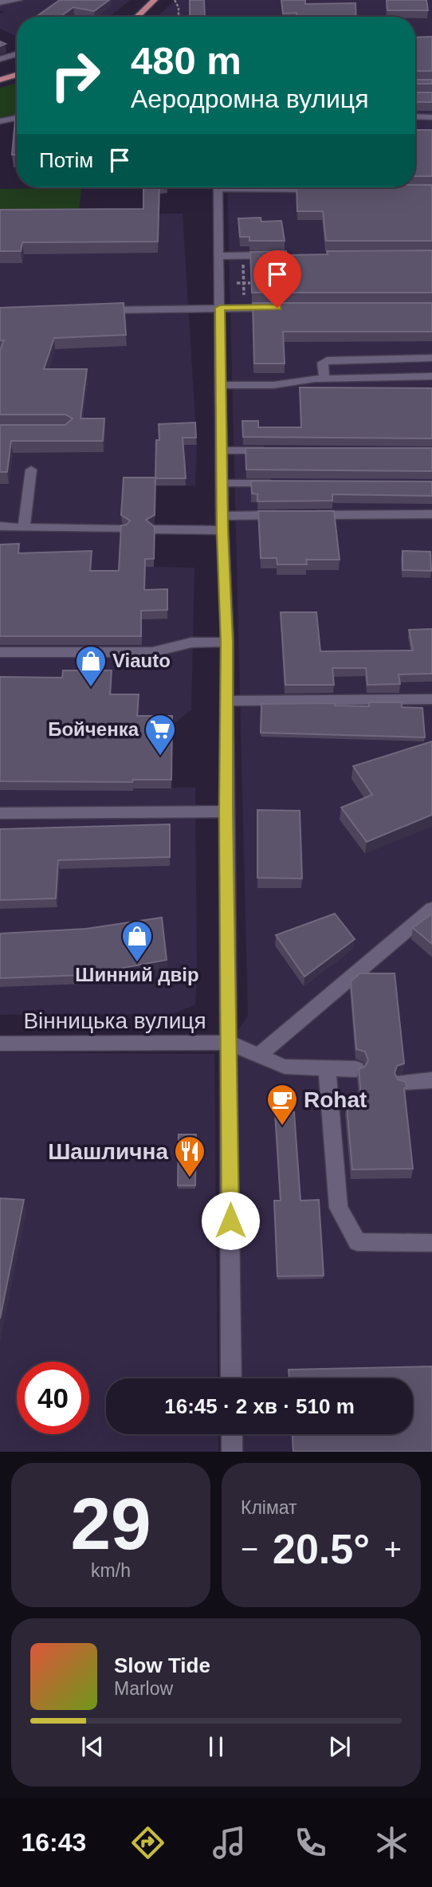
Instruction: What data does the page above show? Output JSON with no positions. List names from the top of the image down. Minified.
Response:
{"streets":{"street":["Вінницька вулиця"]},"places":{"shop":["Viauto","Шинний двір"],"supermarket":["Бойченка"],"cafe":["Rohat"],"restaurant":["Шашлична"]},"page":{"turn":["480 m","Аеродромна вулиця"],"then":"Потім","limit":"40","trip":"16:45 · 2 хв · 510 m","tile":[["29","km/h"],"Клімат"],"heat":["−","20.5°","+"],"song":["Slow Tide","Marlow"],"tabs":"16:43"}}
